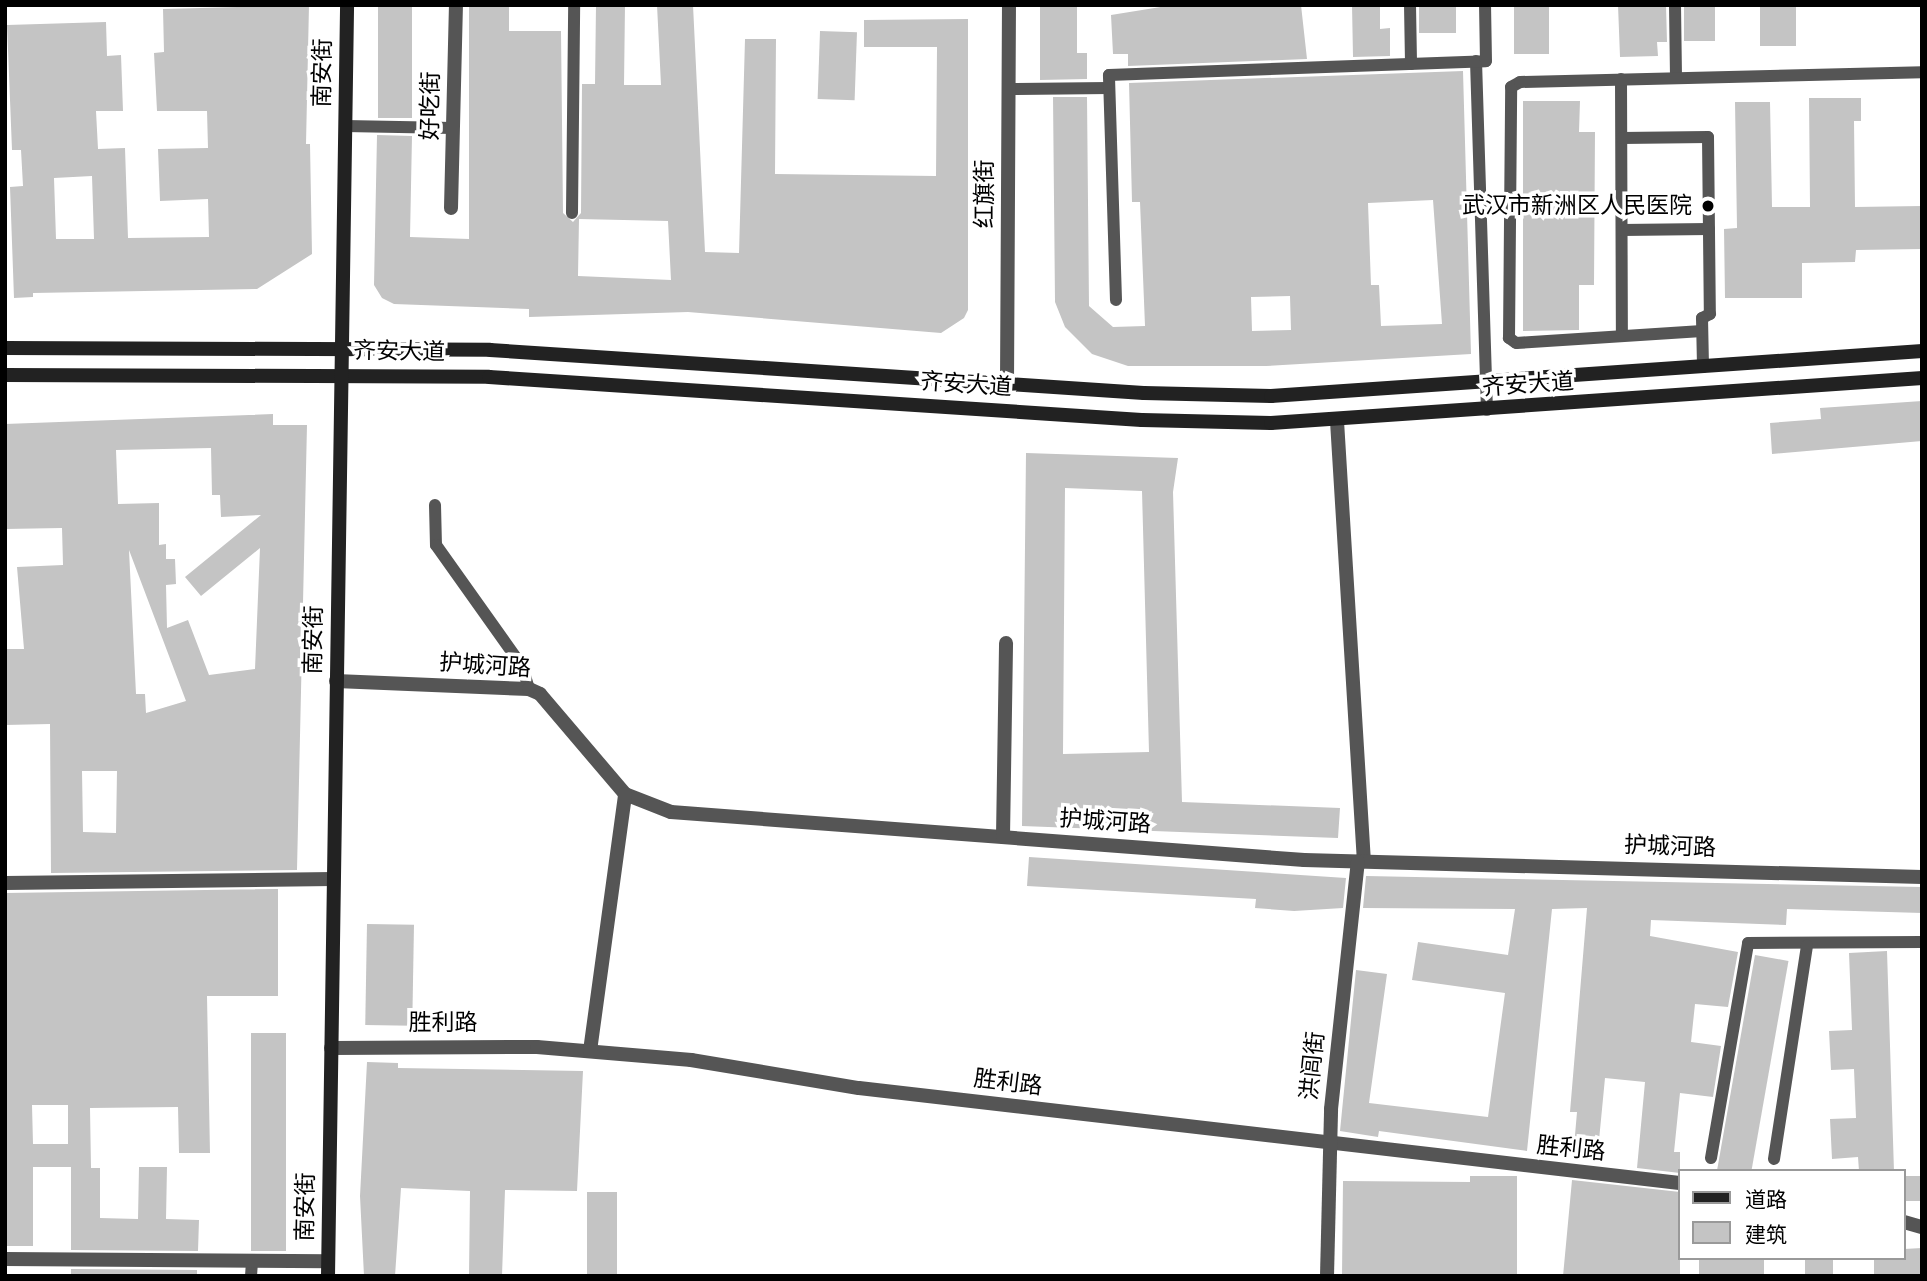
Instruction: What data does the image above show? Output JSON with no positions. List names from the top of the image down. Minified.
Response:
{"streets":{"main road":["南安街","齐安大道"],"street":["好吃街","红旗街","护城河路","胜利路","洪闾街"]},"crossings":[["南安街","齐安大道"],["南安街","护城河路"],["南安街","胜利路"],["红旗街","齐安大道"],["齐安大道","洪闾街"],["护城河路","洪闾街"],["胜利路","洪闾街"]],"places":["武汉市新洲区人民医院"],"legend":["道路","建筑"]}
